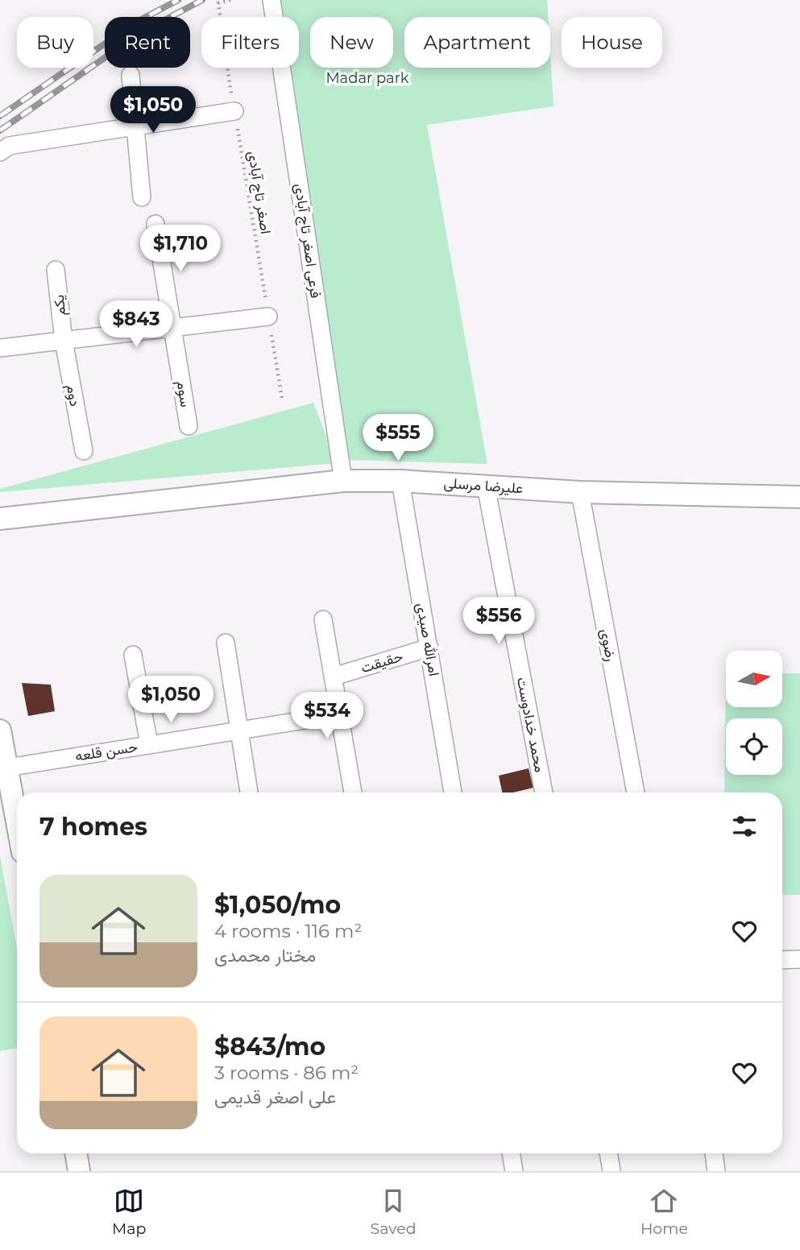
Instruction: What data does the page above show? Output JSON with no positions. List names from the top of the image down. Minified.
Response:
{"streets":{"street":["فرعی اصغر تاج آبادی","یکم","سوم","دوم","علیرضا مرسلی","امرالله صیدی","رضوی","حقیقت","محمد خدادوست","حسن قلعه"],"path":["اصغر تاج آبادی"]},"crossings":[["فرعی اصغر تاج آبادی","علیرضا مرسلی"],["یکم","دوم"],["علیرضا مرسلی","امرالله صیدی"],["علیرضا مرسلی","رضوی"],["علیرضا مرسلی","محمد خدادوست"],["امرالله صیدی","حقیقت"]],"parks":["Madar park"],"north":"right","page":{"chip":["Buy","Rent","Filters","New","Apartment","House"],"price":["$1,050","$1,710","$843","$555","$556","$1,050","$534"],"heading":"7 homes","list":[{"name":"$1,050/mo","note":"4 rooms · 116 m² · مختار محمدی"},{"name":"$843/mo","note":"3 rooms · 86 m² · علی اصغر قدیمی"}],"tabs":["Map","Saved","Home"]}}
